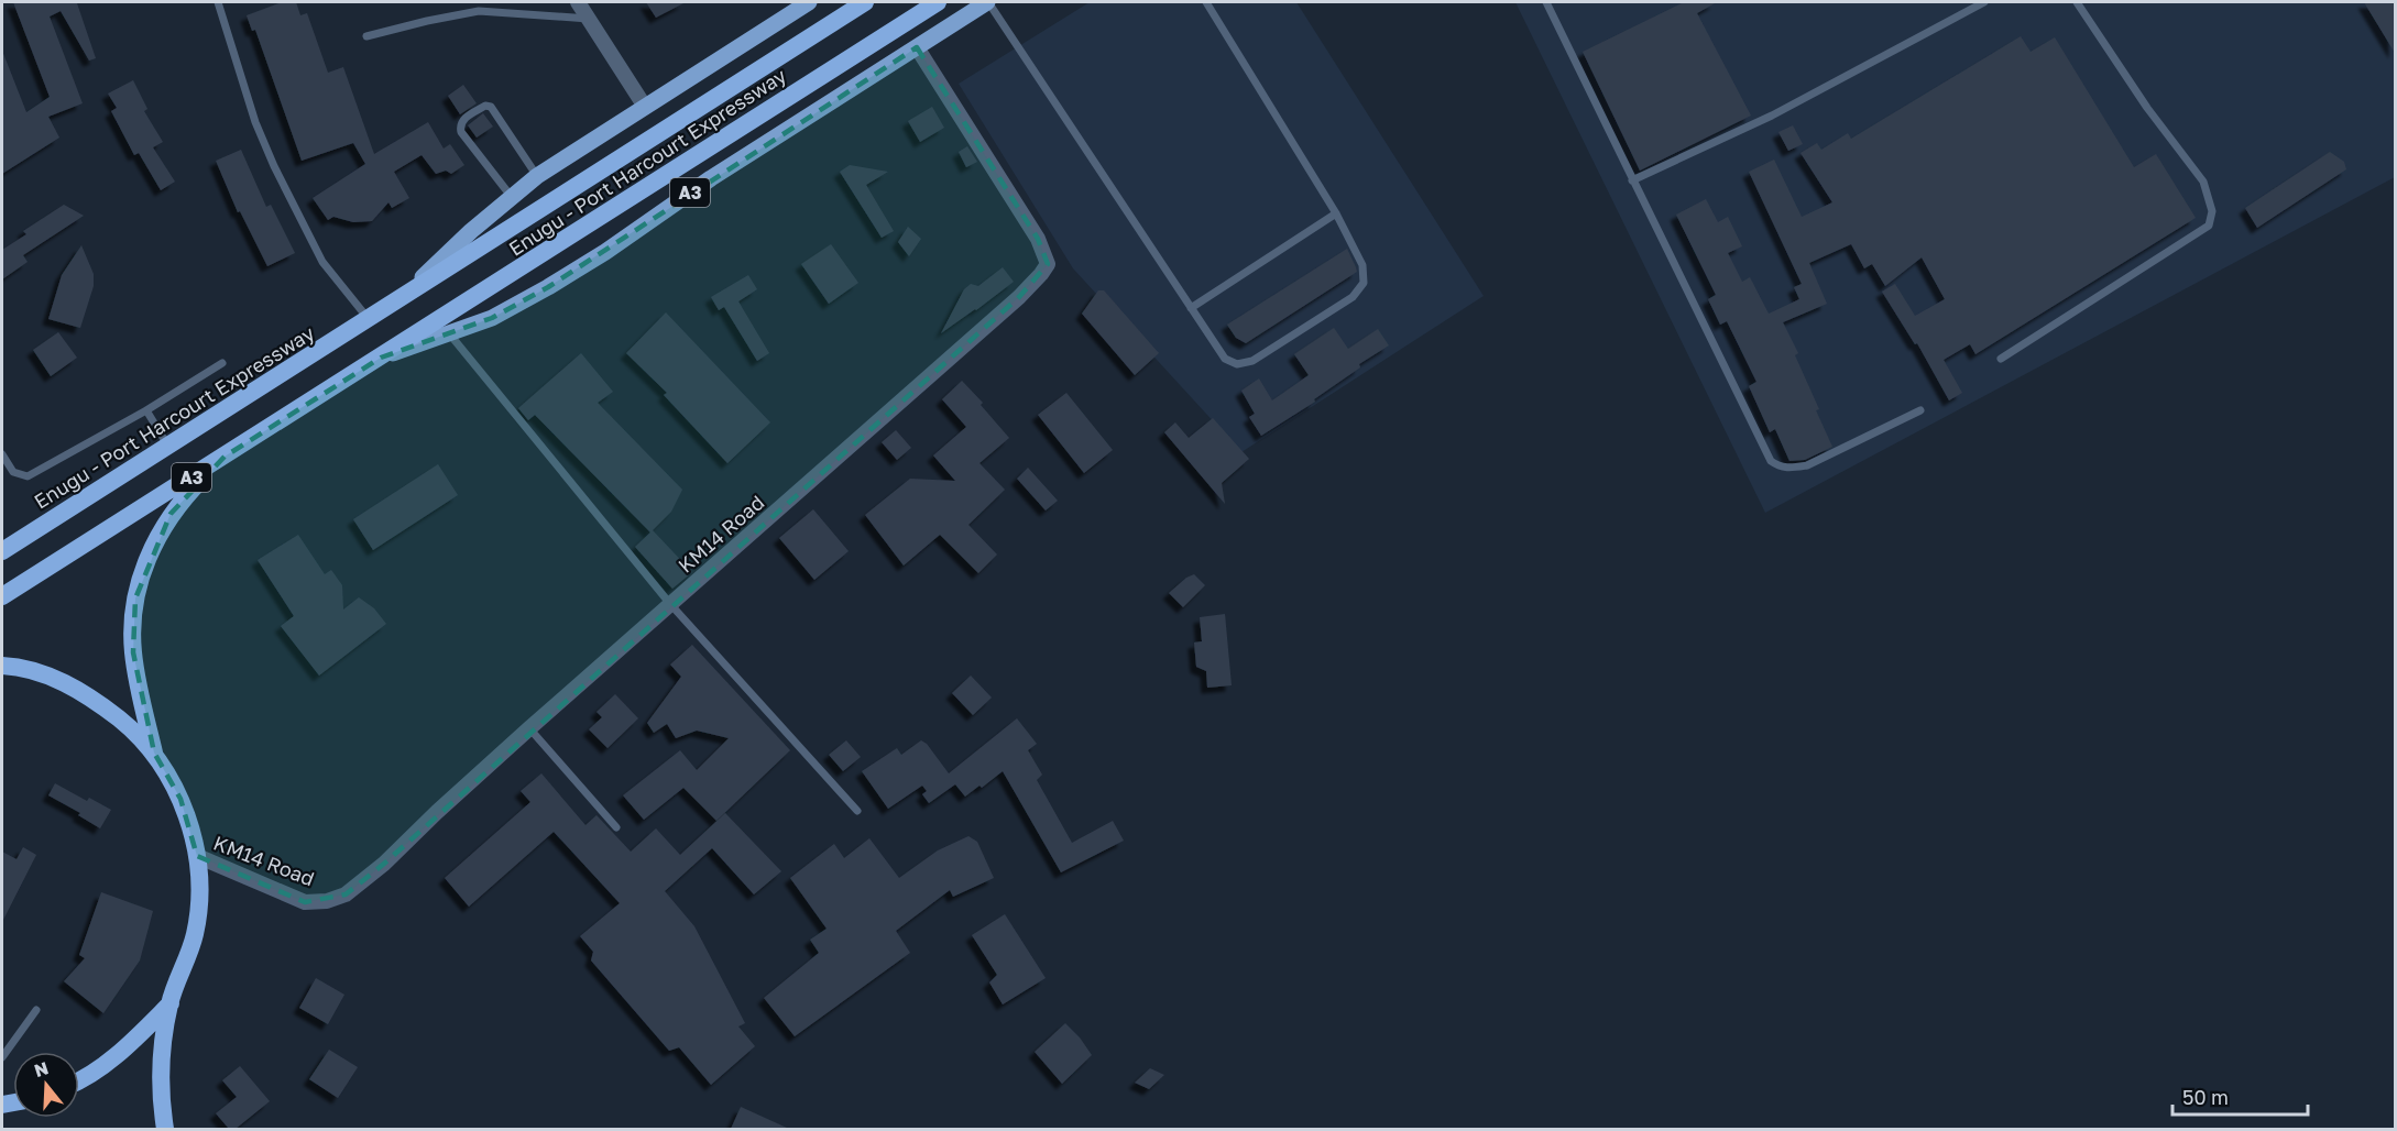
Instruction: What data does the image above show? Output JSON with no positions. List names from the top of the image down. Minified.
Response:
{"streets":{"highway":["Enugu - Port Harcourt Expressway","A3"],"street":["KM14 Road"]},"crossings":[["Enugu - Port Harcourt Expressway","KM14 Road"]],"scale_bar":"50 m","north":"top"}
